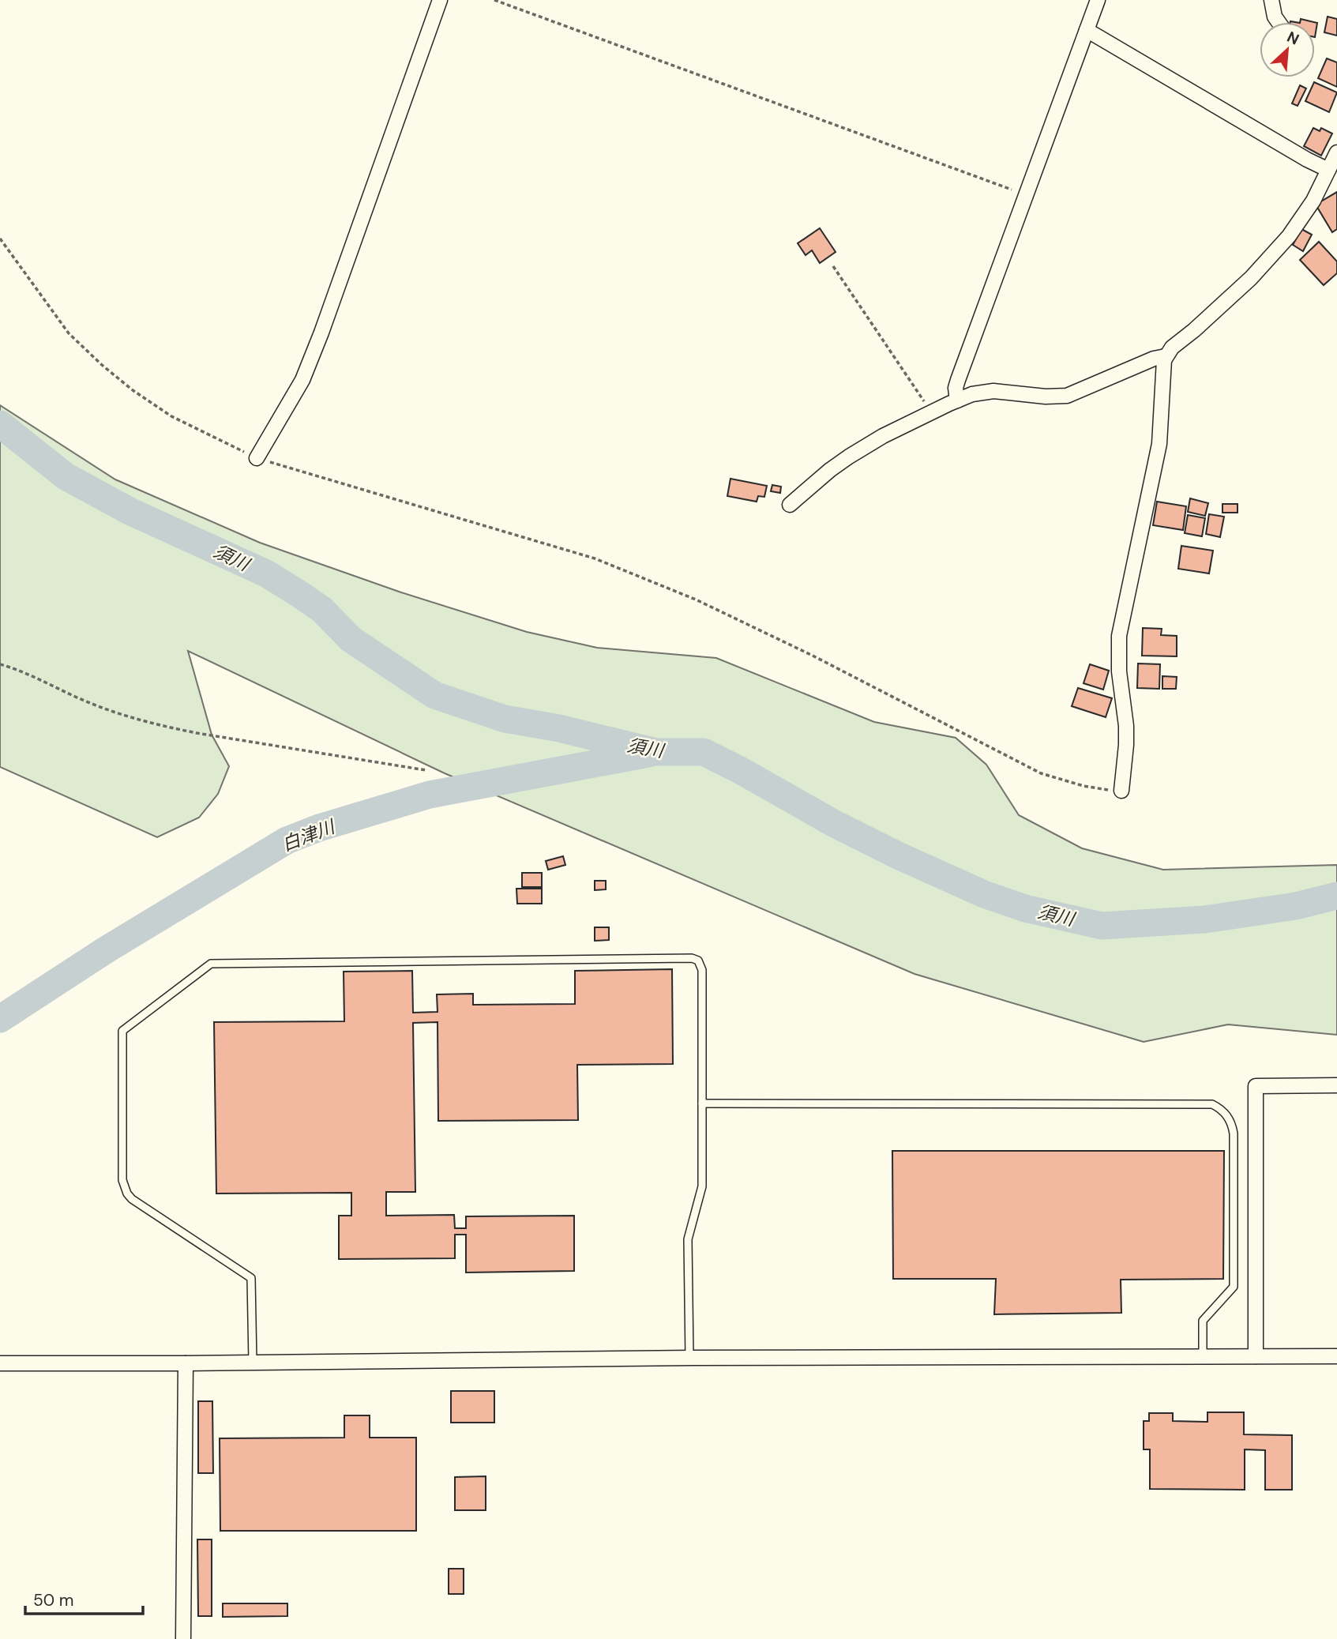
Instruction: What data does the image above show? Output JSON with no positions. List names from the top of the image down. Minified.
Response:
{"water":["須川","白津川"],"scale_bar":"50 m","north":"top right"}
